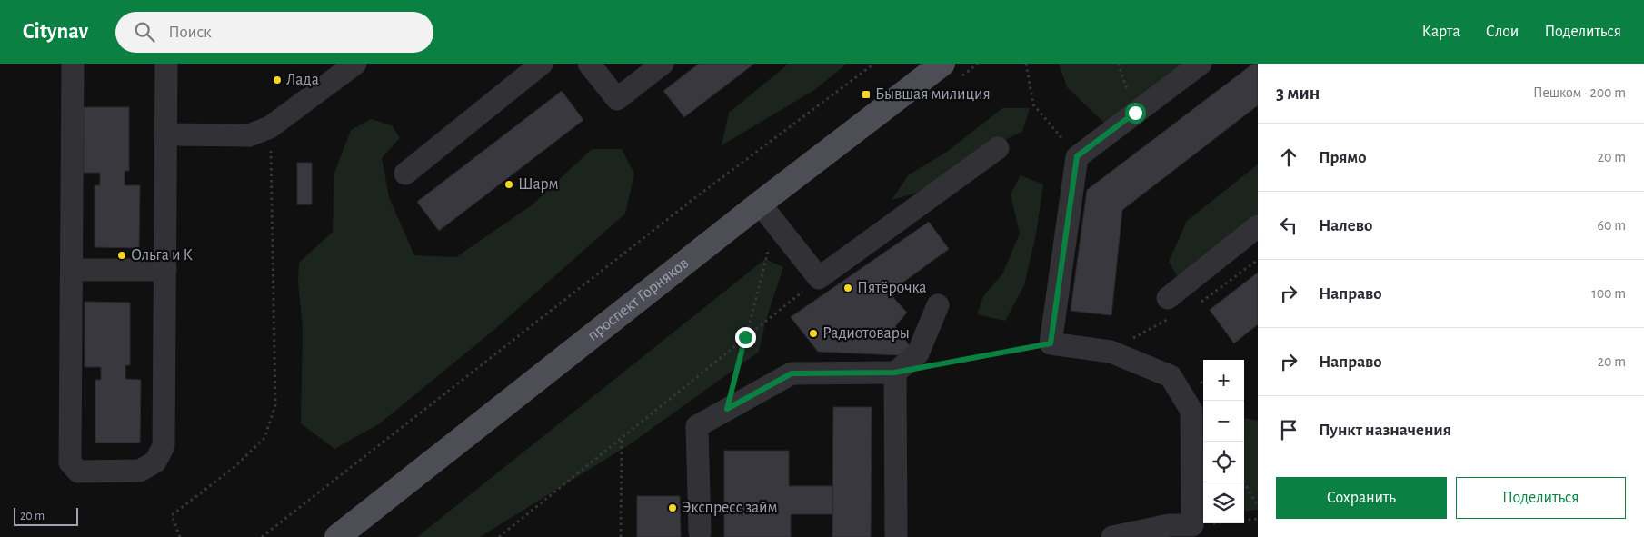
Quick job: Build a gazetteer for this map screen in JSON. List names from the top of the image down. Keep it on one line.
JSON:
{"streets":{"main road":["проспект Горняков"]},"places":{"other":["Лада","Шарм","Ольга и К","Пятёрочка","Радиотовары","Экспресс займ"],"transit":["Бывшая милиция"]},"scale_bar":"20 m","page":{"header":"Citynav","search":"Поиск","nav":["Карта","Слои","Поделиться"],"heading":["3 мин","Пешком · 200 m"],"list":[["Прямо","20 m"],["Налево","60 m"],["Направо","100 m"],["Направо","20 m"],"Пункт назначения"],"map_buttons":["+","−"],"buttons":["Сохранить","Поделиться"],"scale":"20 m"}}
